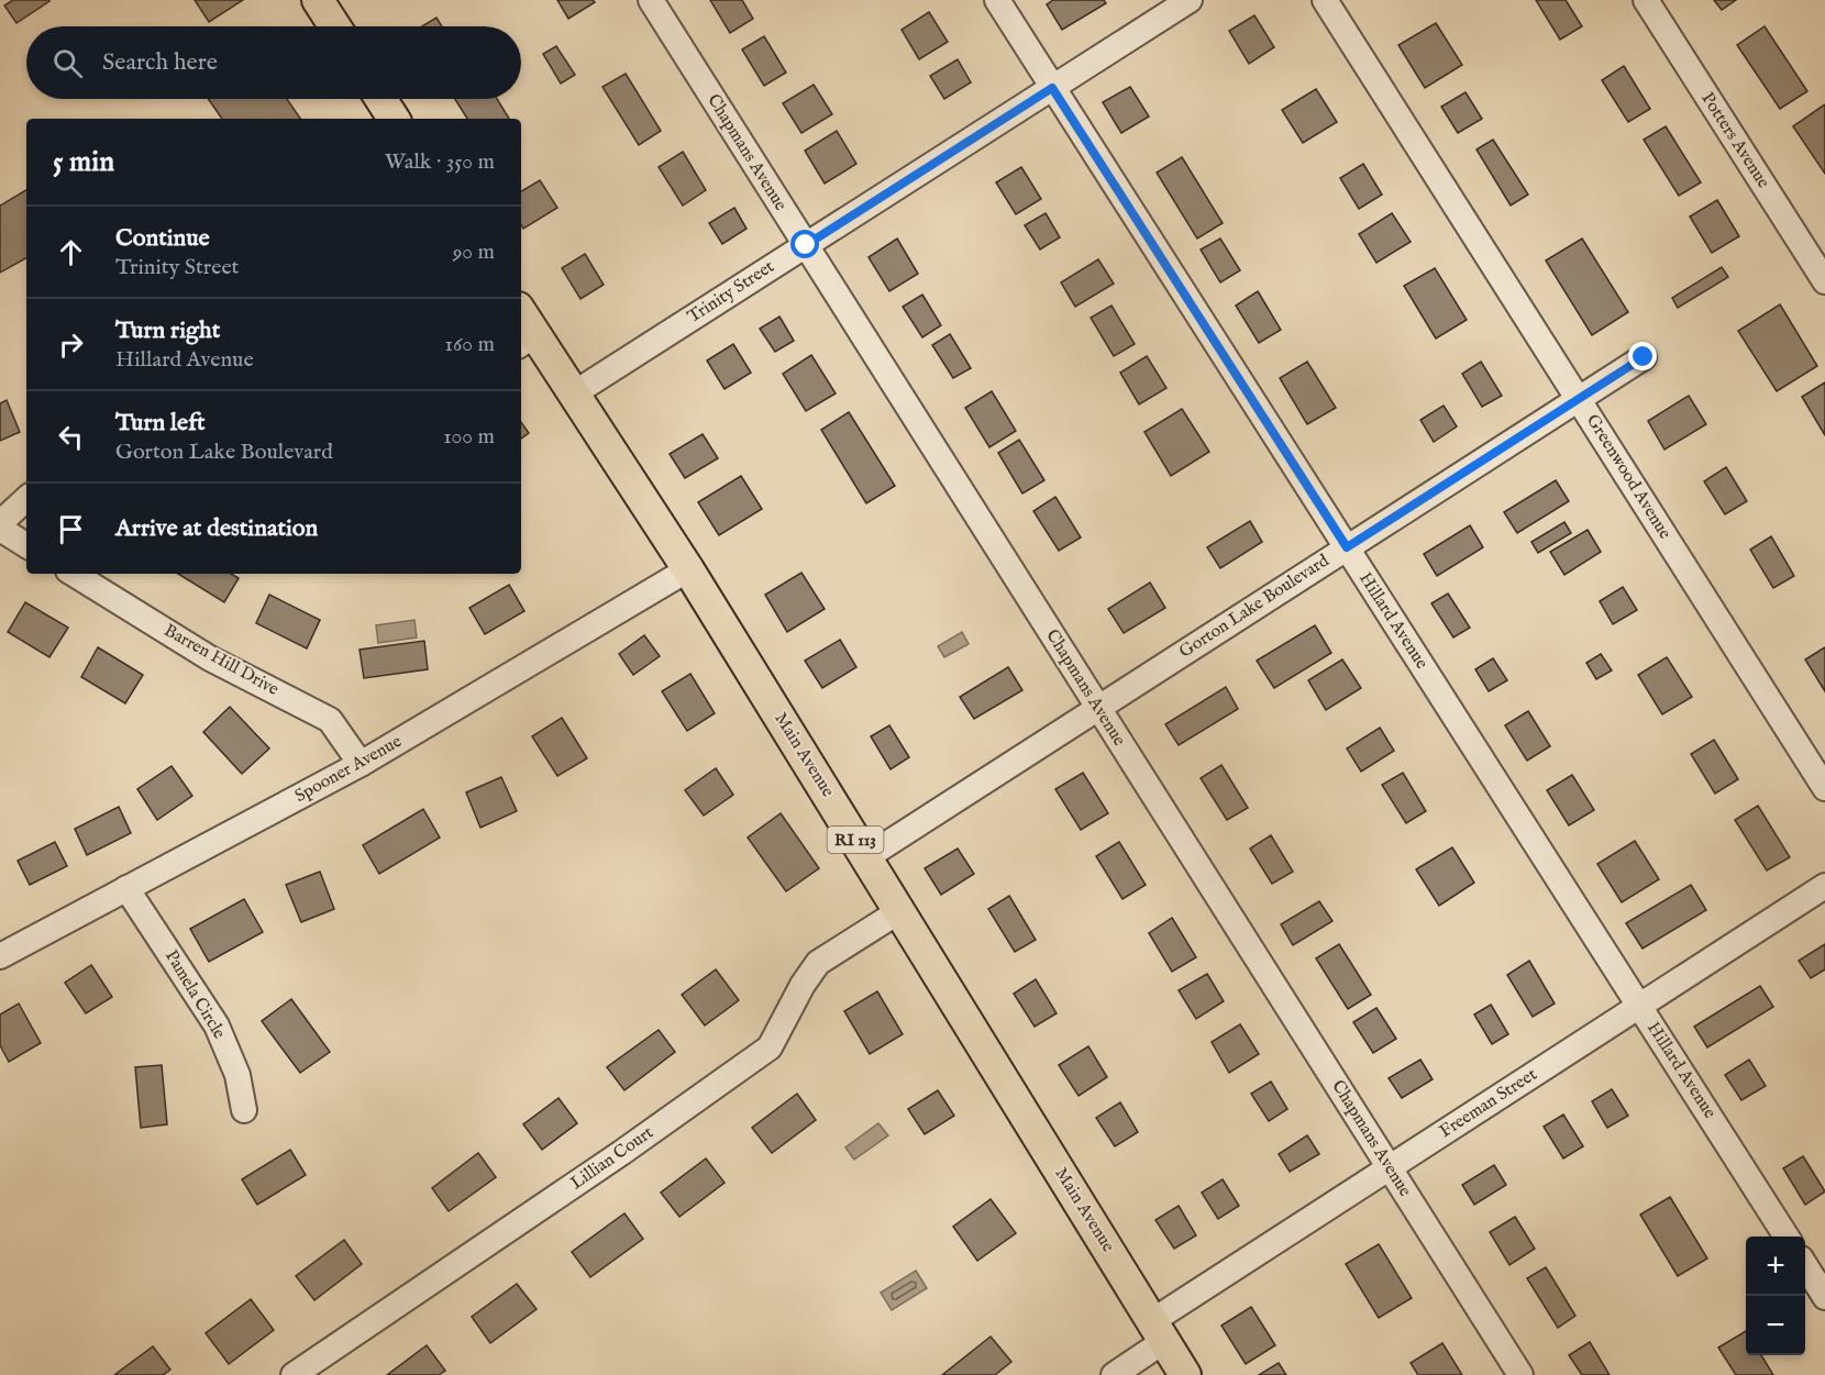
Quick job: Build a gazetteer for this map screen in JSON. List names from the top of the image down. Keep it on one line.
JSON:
{"streets":{"main road":["Main Avenue","RI 113"],"street":["Potters Avenue","Chapmans Avenue","Trinity Street","Greenwood Avenue","Gorton Lake Boulevard","Hillard Avenue","Barren Hill Drive","Spooner Avenue","Pamela Circle","Freeman Street","Lillian Court"]},"crossings":[["Chapmans Avenue","Trinity Street"],["Chapmans Avenue","Gorton Lake Boulevard"],["Chapmans Avenue","Freeman Street"],["Trinity Street","Hillard Avenue"],["Trinity Street","Main Avenue"],["Greenwood Avenue","Gorton Lake Boulevard"],["Gorton Lake Boulevard","Hillard Avenue"],["Gorton Lake Boulevard","Main Avenue"],["Hillard Avenue","Freeman Street"],["Barren Hill Drive","Spooner Avenue"],["Main Avenue","Spooner Avenue"],["Main Avenue","Freeman Street"],["Main Avenue","Lillian Court"],["Spooner Avenue","Pamela Circle"]],"page":{"search":"Search here","heading":["5 min","Walk · 350 m"],"list":[["Continue","Trinity Street","90 m"],["Turn right","Hillard Avenue","160 m"],["Turn left","Gorton Lake Boulevard","100 m"],"Arrive at destination"],"map_buttons":["+","−"]}}
